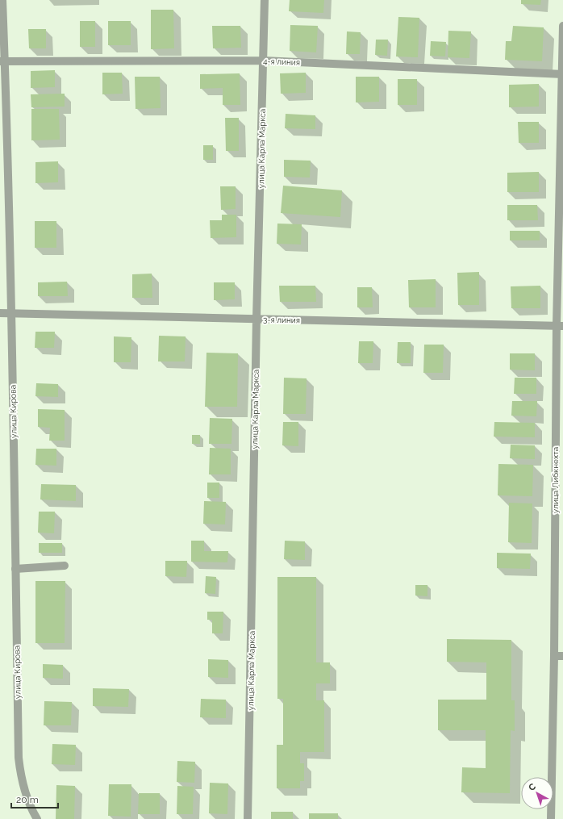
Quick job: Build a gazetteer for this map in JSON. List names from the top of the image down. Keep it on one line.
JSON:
{"streets":{"street":["4-я линия","улица Карла Маркса","3-я линия","улица Кирова","улица Либкнехта"]},"crossings":[["4-я линия","улица Карла Маркса"],["4-я линия","улица Кирова"],["4-я линия","улица Либкнехта"],["улица Карла Маркса","3-я линия"],["3-я линия","улица Кирова"],["3-я линия","улица Либкнехта"]],"scale_bar":"20 m","north":"top left"}
